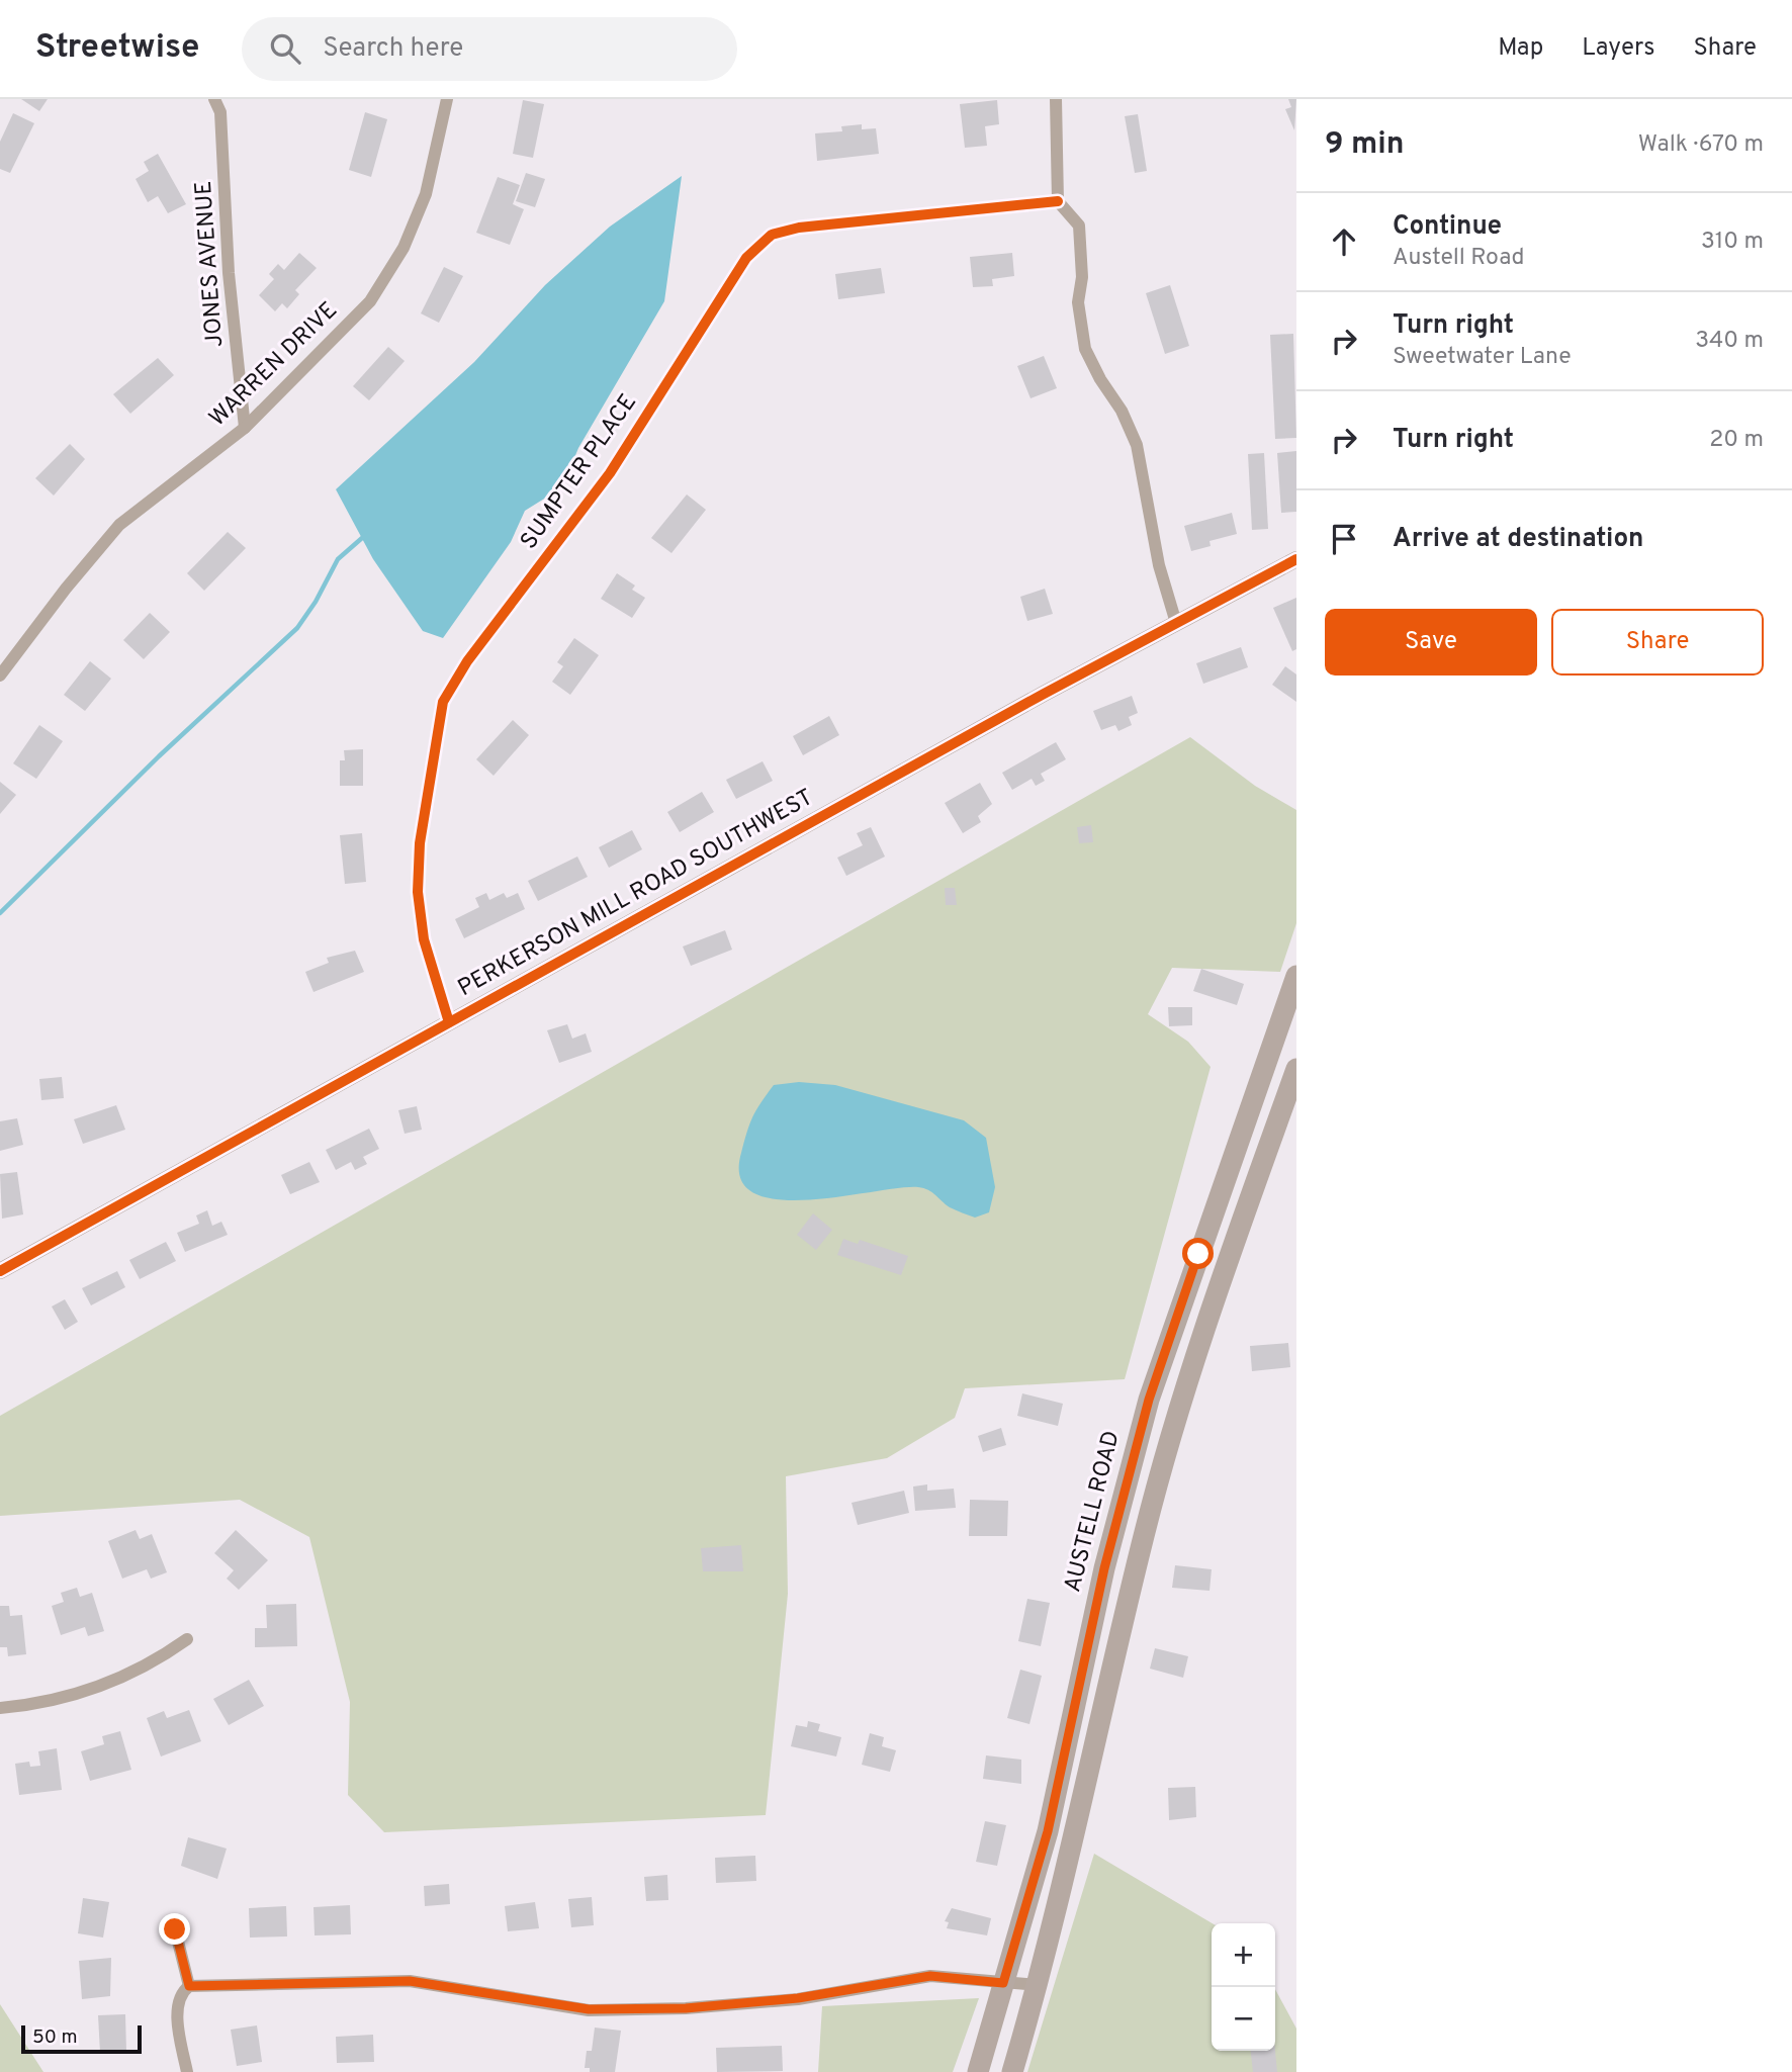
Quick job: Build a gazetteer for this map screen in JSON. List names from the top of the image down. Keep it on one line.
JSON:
{"streets":{"main road":["AUSTELL ROAD"],"street":["JONES AVENUE","WARREN DRIVE","SUMPTER PLACE","PERKERSON MILL ROAD SOUTHWEST"]},"crossings":[["JONES AVENUE","WARREN DRIVE"],["SUMPTER PLACE","PERKERSON MILL ROAD SOUTHWEST"]],"scale_bar":"50 m","page":{"header":"Streetwise","search":"Search here","nav":["Map","Layers","Share"],"heading":["9 min","Walk · 670 m"],"list":[["Continue","Austell Road","310 m"],["Turn right","Sweetwater Lane","340 m"],["Turn right","20 m"],"Arrive at destination"],"buttons":["Save","Share"],"map_buttons":["+","−"],"scale":"50 m"}}
